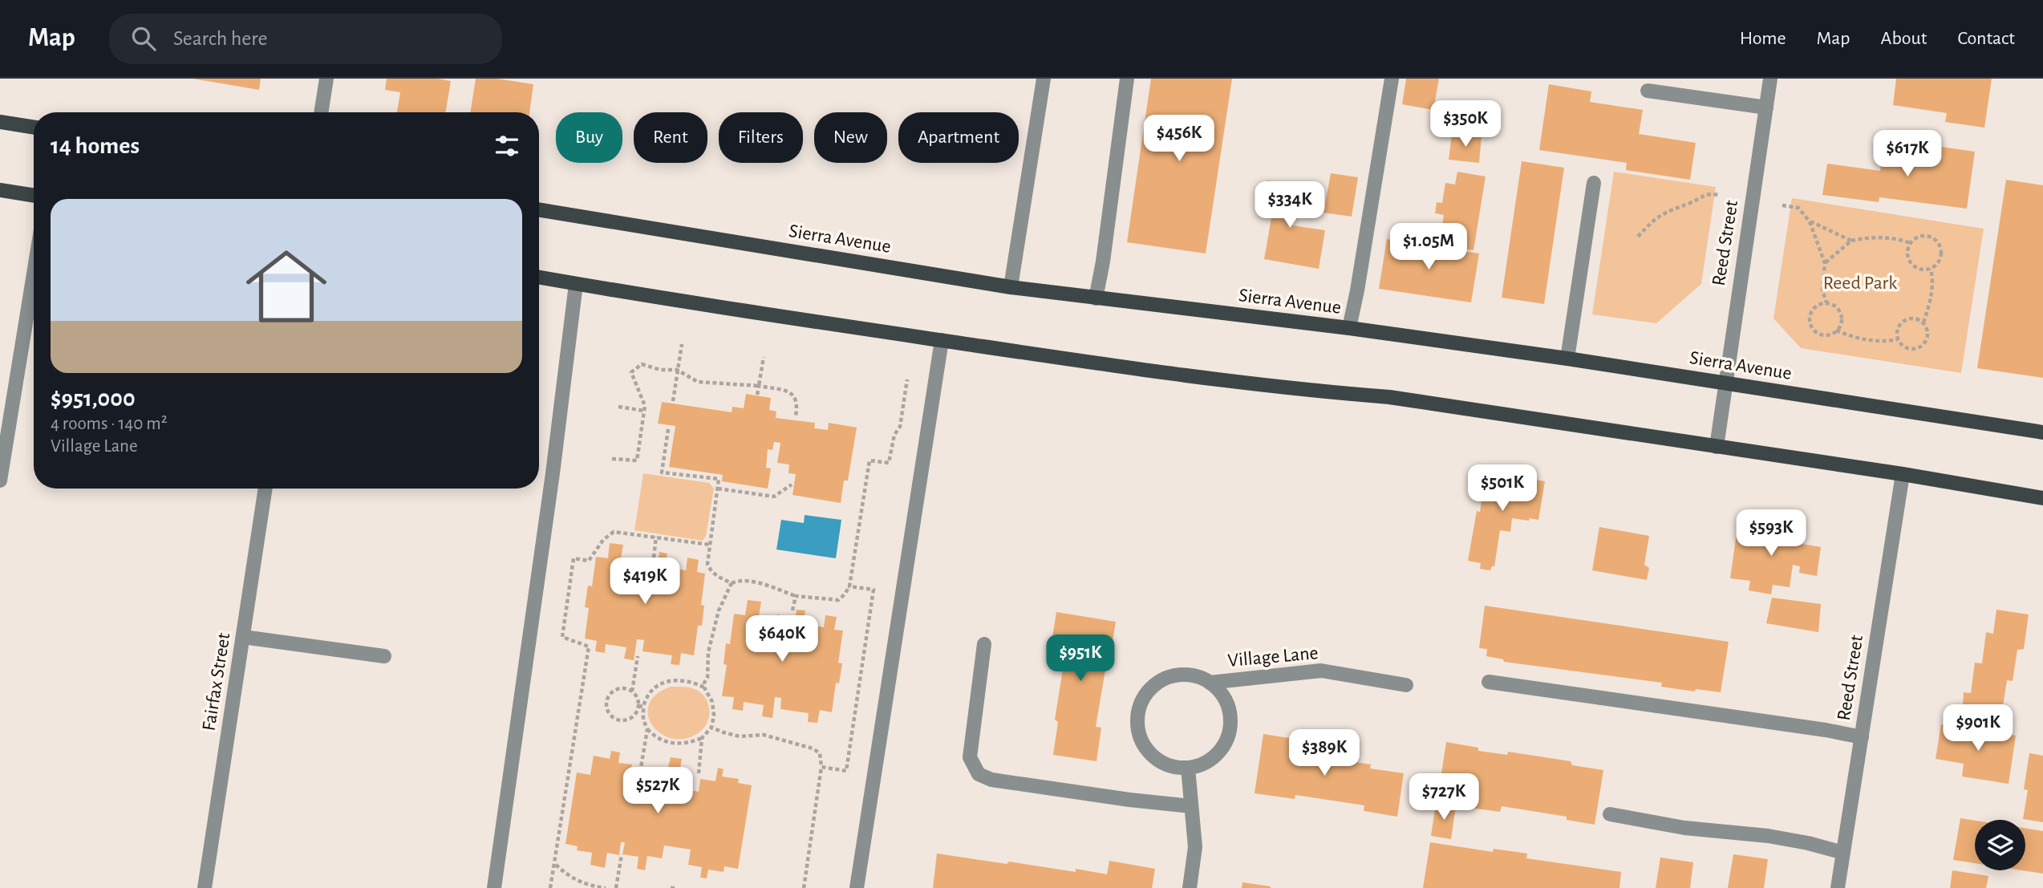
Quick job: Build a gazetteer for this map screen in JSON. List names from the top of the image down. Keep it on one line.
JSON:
{"streets":{"main road":["Sierra Avenue"],"street":["Reed Street","Village Lane","Fairfax Street"]},"crossings":[["Sierra Avenue","Reed Street"]],"parks":["Reed Park"],"page":{"header":"Map","search":"Search here","nav":["Home","Map","About","Contact"],"price":["$350K","$456K","$617K","$334K","$1.05M","$501K","$593K","$419K","$640K","$951K","$901K","$389K","$527K","$727K"],"chip":["Buy","Rent","Filters","New","Apartment"],"heading":"14 homes","list":[{"name":"$951,000","note":"4 rooms · 140 m² · Village Lane"}]}}
